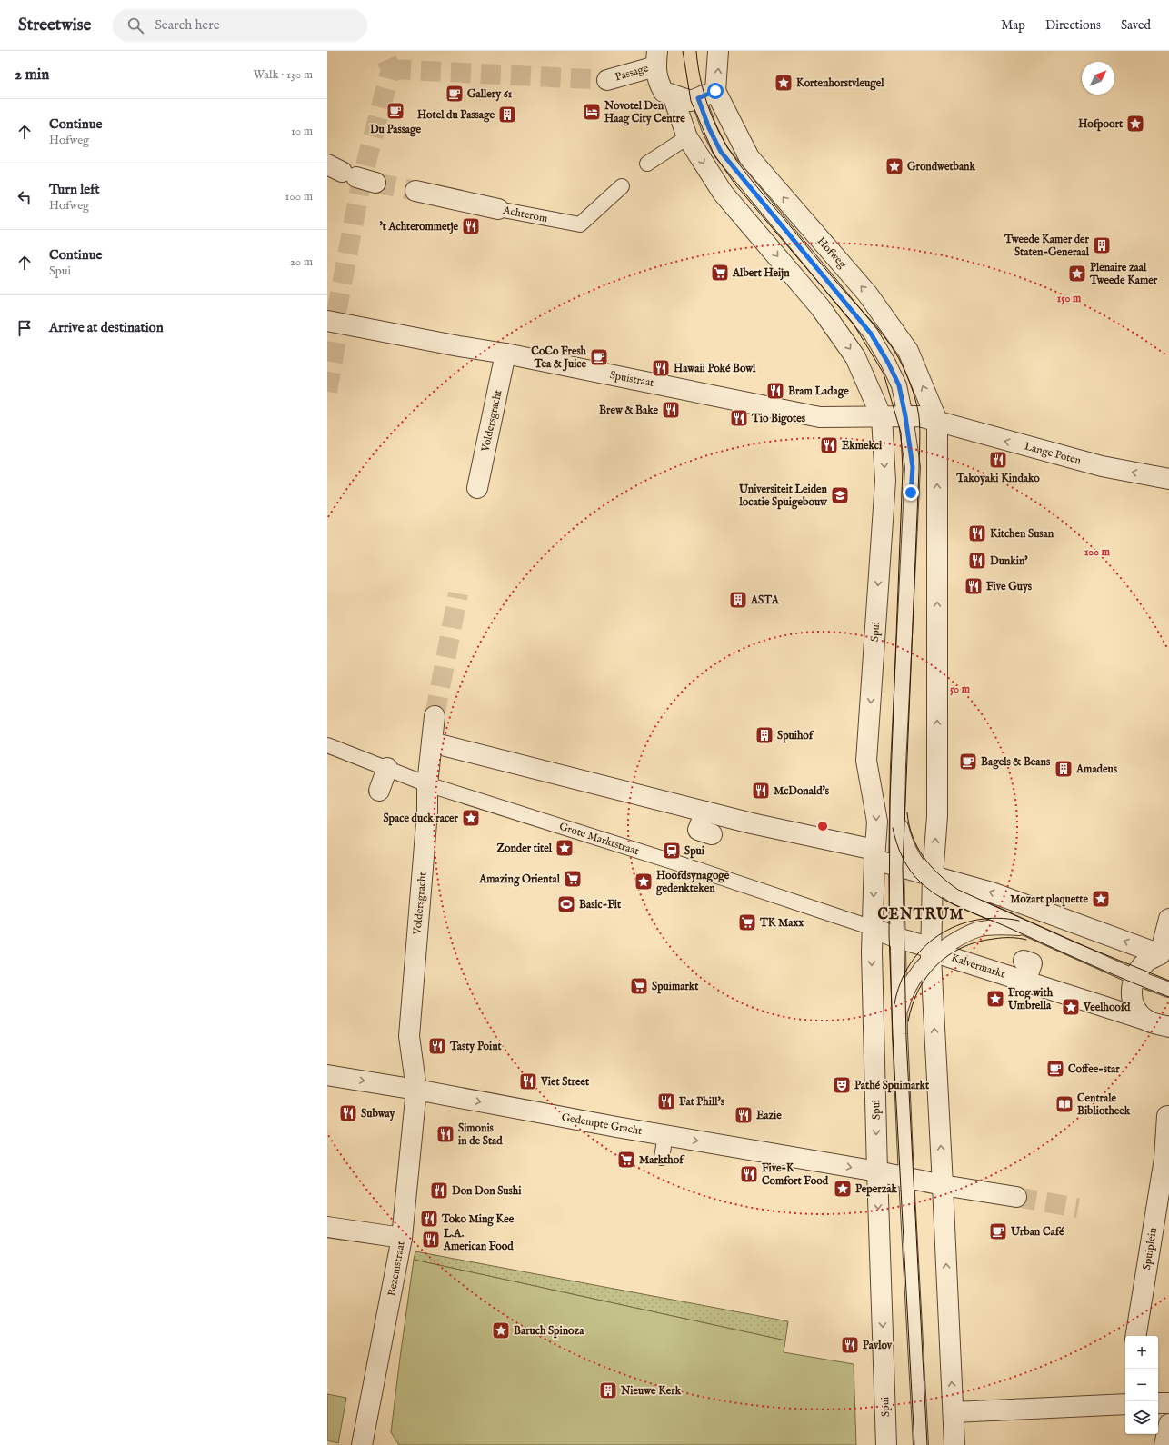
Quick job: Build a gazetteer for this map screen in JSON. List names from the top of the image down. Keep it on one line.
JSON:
{"streets":{"street":["Passage","Achterom","Hofweg","Spuistraat","Voldersgracht","Lange Poten","Spui","Kalvermarkt","Gedempte Gracht","Spuiplein","Bezemstraat"],"lane":["Grote Marktstraat"]},"crossings":[["Hofweg","Spuistraat"],["Hofweg","Lange Poten"],["Spuistraat","Voldersgracht"],["Spuistraat","Lange Poten"],["Spuistraat","Spui"],["Voldersgracht","Grote Marktstraat"],["Voldersgracht","Gedempte Gracht"],["Voldersgracht","Bezemstraat"],["Spui","Grote Marktstraat"],["Spui","Kalvermarkt"],["Spui","Gedempte Gracht"],["Grote Marktstraat","Kalvermarkt"],["Gedempte Gracht","Bezemstraat"]],"one_way":["Lange Poten","Gedempte Gracht"],"districts":["CENTRUM"],"places":{"place":["Kortenhorstvleugel","Hofpoort","Grondwetbank","Plenaire zaal Tweede Kamer","Space duck racer","Zonder titel","Hoofdsynagoge gedenkteken","Mozart plaquette","Frog with Umbrella","Veelhoofd","Peperzak","Baruch Spinoza"],"cafe":["Gallery 61","Du Passage","CoCo Fresh Tea & Juice","Bagels & Beans","Coffee-star","Urban Café"],"hotel":["Novotel Den Haag City Centre"],"building":["Hotel du Passage","Tweede Kamer der Staten-Generaal","ASTA","Spuihof","Amadeus","Nieuwe Kerk"],"restaurant":["'t Achterommetje","Hawaii Poké Bowl","Bram Ladage","Brew & Bake","Tio Bigotes","Ekmekci","Takoyaki Kindako","Kitchen Susan","Dunkin'","Five Guys","McDonald's","Tasty Point","Viet Street","Fat Phill's","Subway","Eazie","Simonis in de Stad","Five-K Comfort Food","Don Don Sushi","Toko Ming Kee","L.A. American Food","Pavlov"],"supermarket":["Albert Heijn","Amazing Oriental","TK Maxx","Spuimarkt","Markthof"],"school or university":["Universiteit Leiden locatie Spuigebouw"],"station":["Spui"],"sports":["Basic-Fit"],"theatre":["Pathé Spuimarkt"],"library":["Centrale Bibliotheek"]},"north":"top right","page":{"header":"Streetwise","search":"Search here","nav":["Map","Directions","Saved"],"heading":["2 min","Walk · 130 m"],"list":[["Continue","Hofweg","10 m"],["Turn left","Hofweg","100 m"],["Continue","Spui","20 m"],"Arrive at destination"],"map_buttons":["+","−"]},"rings":["150 m","100 m","50 m"]}
